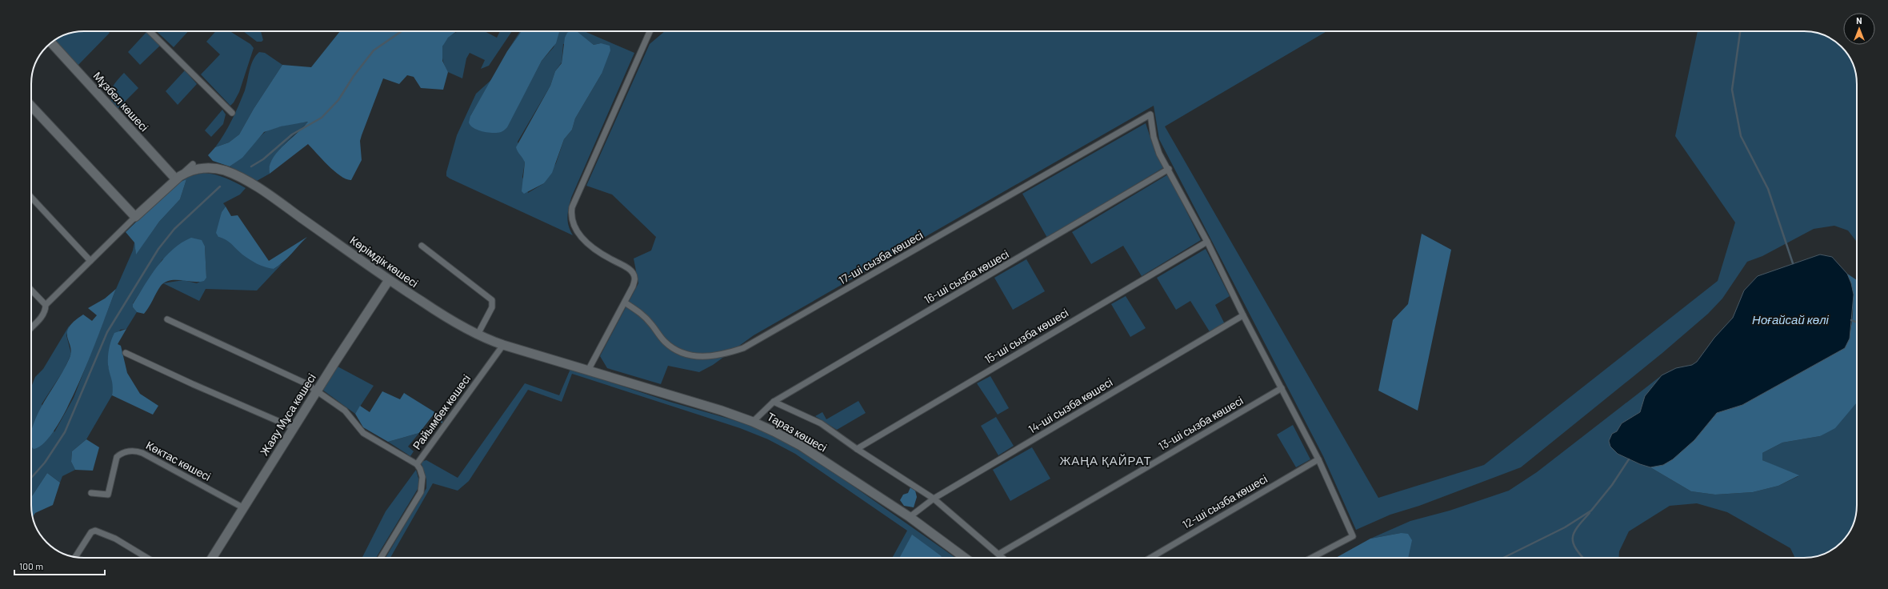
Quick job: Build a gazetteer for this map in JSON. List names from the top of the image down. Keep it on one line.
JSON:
{"streets":{"street":["Мұзбел көшесі","17-ші сызба көшесі","Көрімдік көшесі","16-ші сызба көшесі","15-ші сызба көшесі","14-ші сызба көшесі","Райымбек көшесі","Жаяу Мұса көшесі","13-ші сызба көшесі","Тараз көшесі","Көктас көшесі","12-ші сызба көшесі"]},"crossings":[["Мұзбел көшесі","Көрімдік көшесі"],["17-ші сызба көшесі","16-ші сызба көшесі"],["Көрімдік көшесі","Райымбек көшесі"],["Көрімдік көшесі","Жаяу Мұса көшесі"],["Көрімдік көшесі","Тараз көшесі"],["16-ші сызба көшесі","Тараз көшесі"],["14-ші сызба көшесі","Тараз көшесі"],["Жаяу Мұса көшесі","Көктас көшесі"]],"districts":["ЖАҢА ҚАЙРАТ"],"water":["Ноғайсай көлі"],"scale_bar":"100 m","north":"top"}
